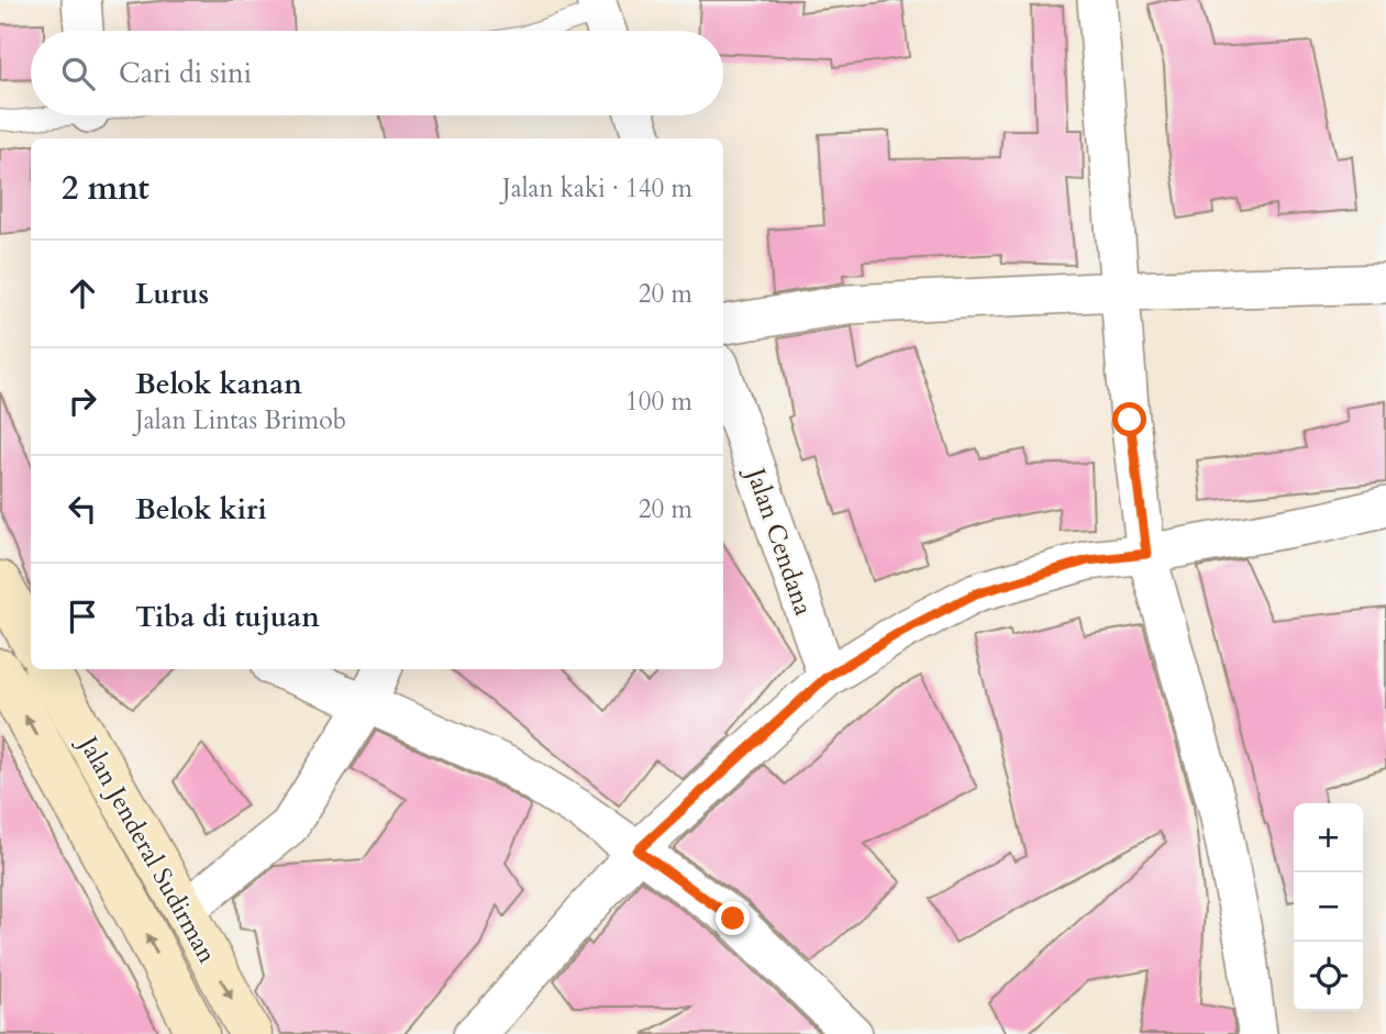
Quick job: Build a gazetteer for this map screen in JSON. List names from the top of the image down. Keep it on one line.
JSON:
{"streets":{"main road":["Jalan Jenderal Sudirman"],"street":["Jalan Cendana"]},"page":{"search":"Cari di sini","heading":["2 mnt","Jalan kaki · 140 m"],"list":[["Lurus","20 m"],["Belok kanan","Jalan Lintas Brimob","100 m"],["Belok kiri","20 m"],"Tiba di tujuan"],"map_buttons":["+","−"]}}
